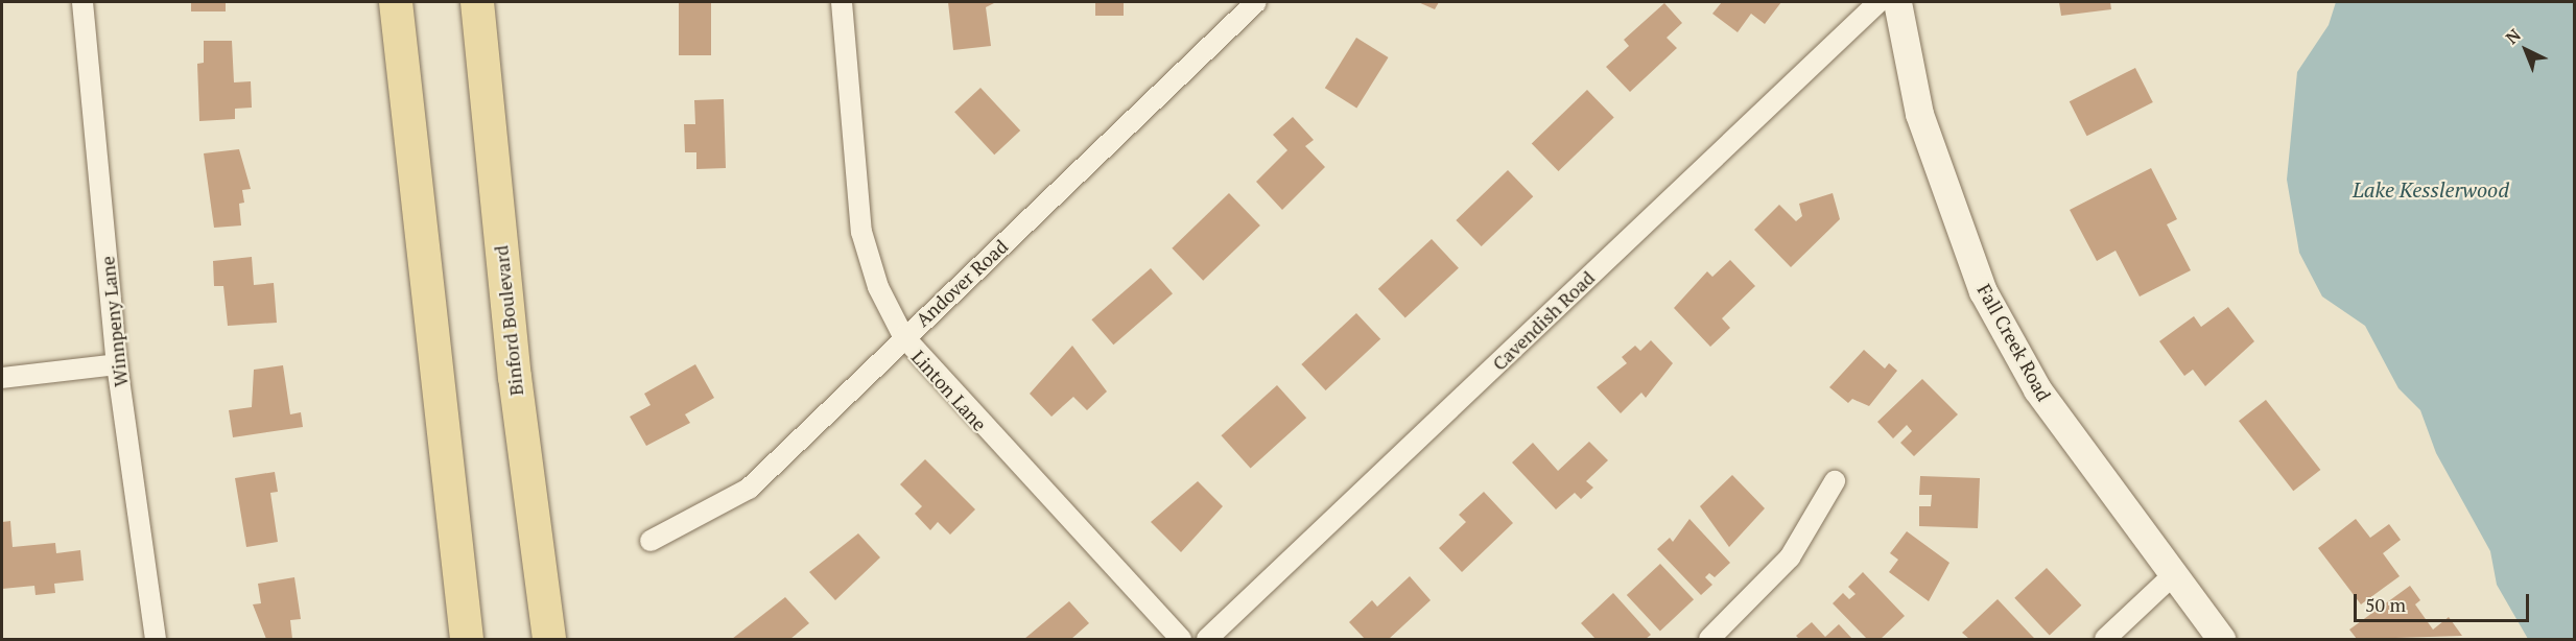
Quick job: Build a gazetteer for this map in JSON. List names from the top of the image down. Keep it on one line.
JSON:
{"streets":{"main road":["Binford Boulevard","Fall Creek Road"],"street":["Andover Road","Cavendish Road","Winnpeny Lane","Linton Lane"]},"crossings":[["Andover Road","Linton Lane"]],"water":["Lake Kesslerwood"],"scale_bar":"50 m","north":"top left"}
